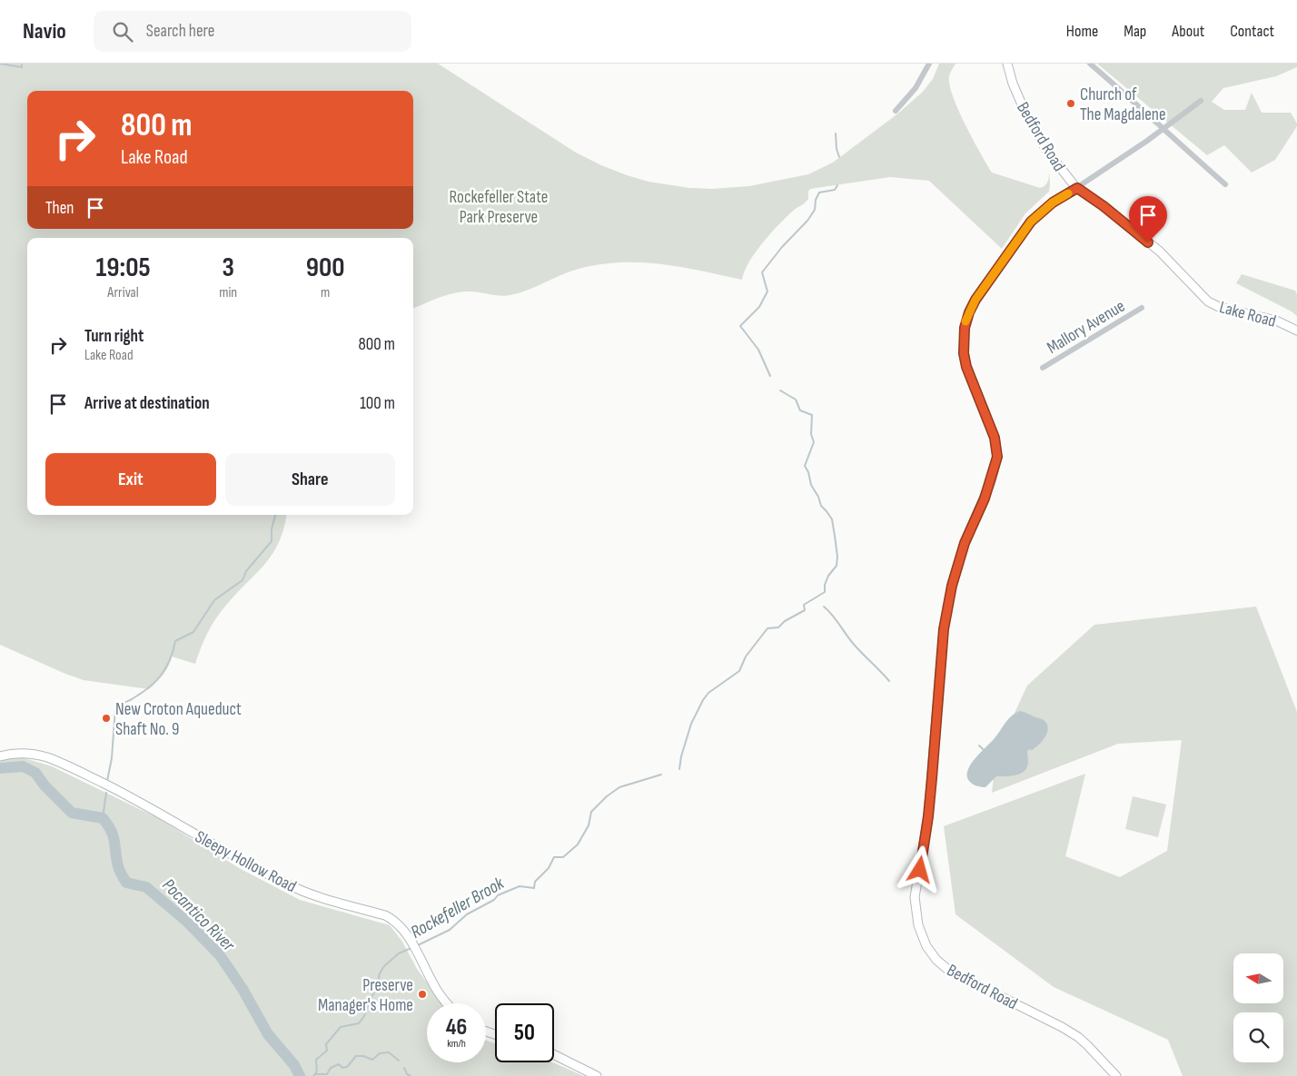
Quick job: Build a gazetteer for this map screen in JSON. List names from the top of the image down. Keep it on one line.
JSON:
{"streets":{"main road":["Bedford Road","Lake Road","Sleepy Hollow Road"],"street":["Mallory Avenue"]},"crossings":[["Bedford Road","Lake Road"]],"water":["Rockefeller Brook","Pocantico River"],"parks":["Rockefeller State Park Preserve"],"places":["Church of The Magdalene","New Croton Aqueduct Shaft No. 9","Preserve Manager's Home"],"north":"left","page":{"header":"Navio","search":"Search here","nav":["Home","Map","About","Contact"],"turn":["800 m","Lake Road"],"then":"Then","eta":["19:05","Arrival","3","min","900","m"],"list":[{"name":"Turn right","note":"Lake Road","value":"800 m"},{"name":"Arrive at destination","value":"100 m"}],"buttons":["Exit","Share"],"speed":"46 km/h","limit":"50"}}
